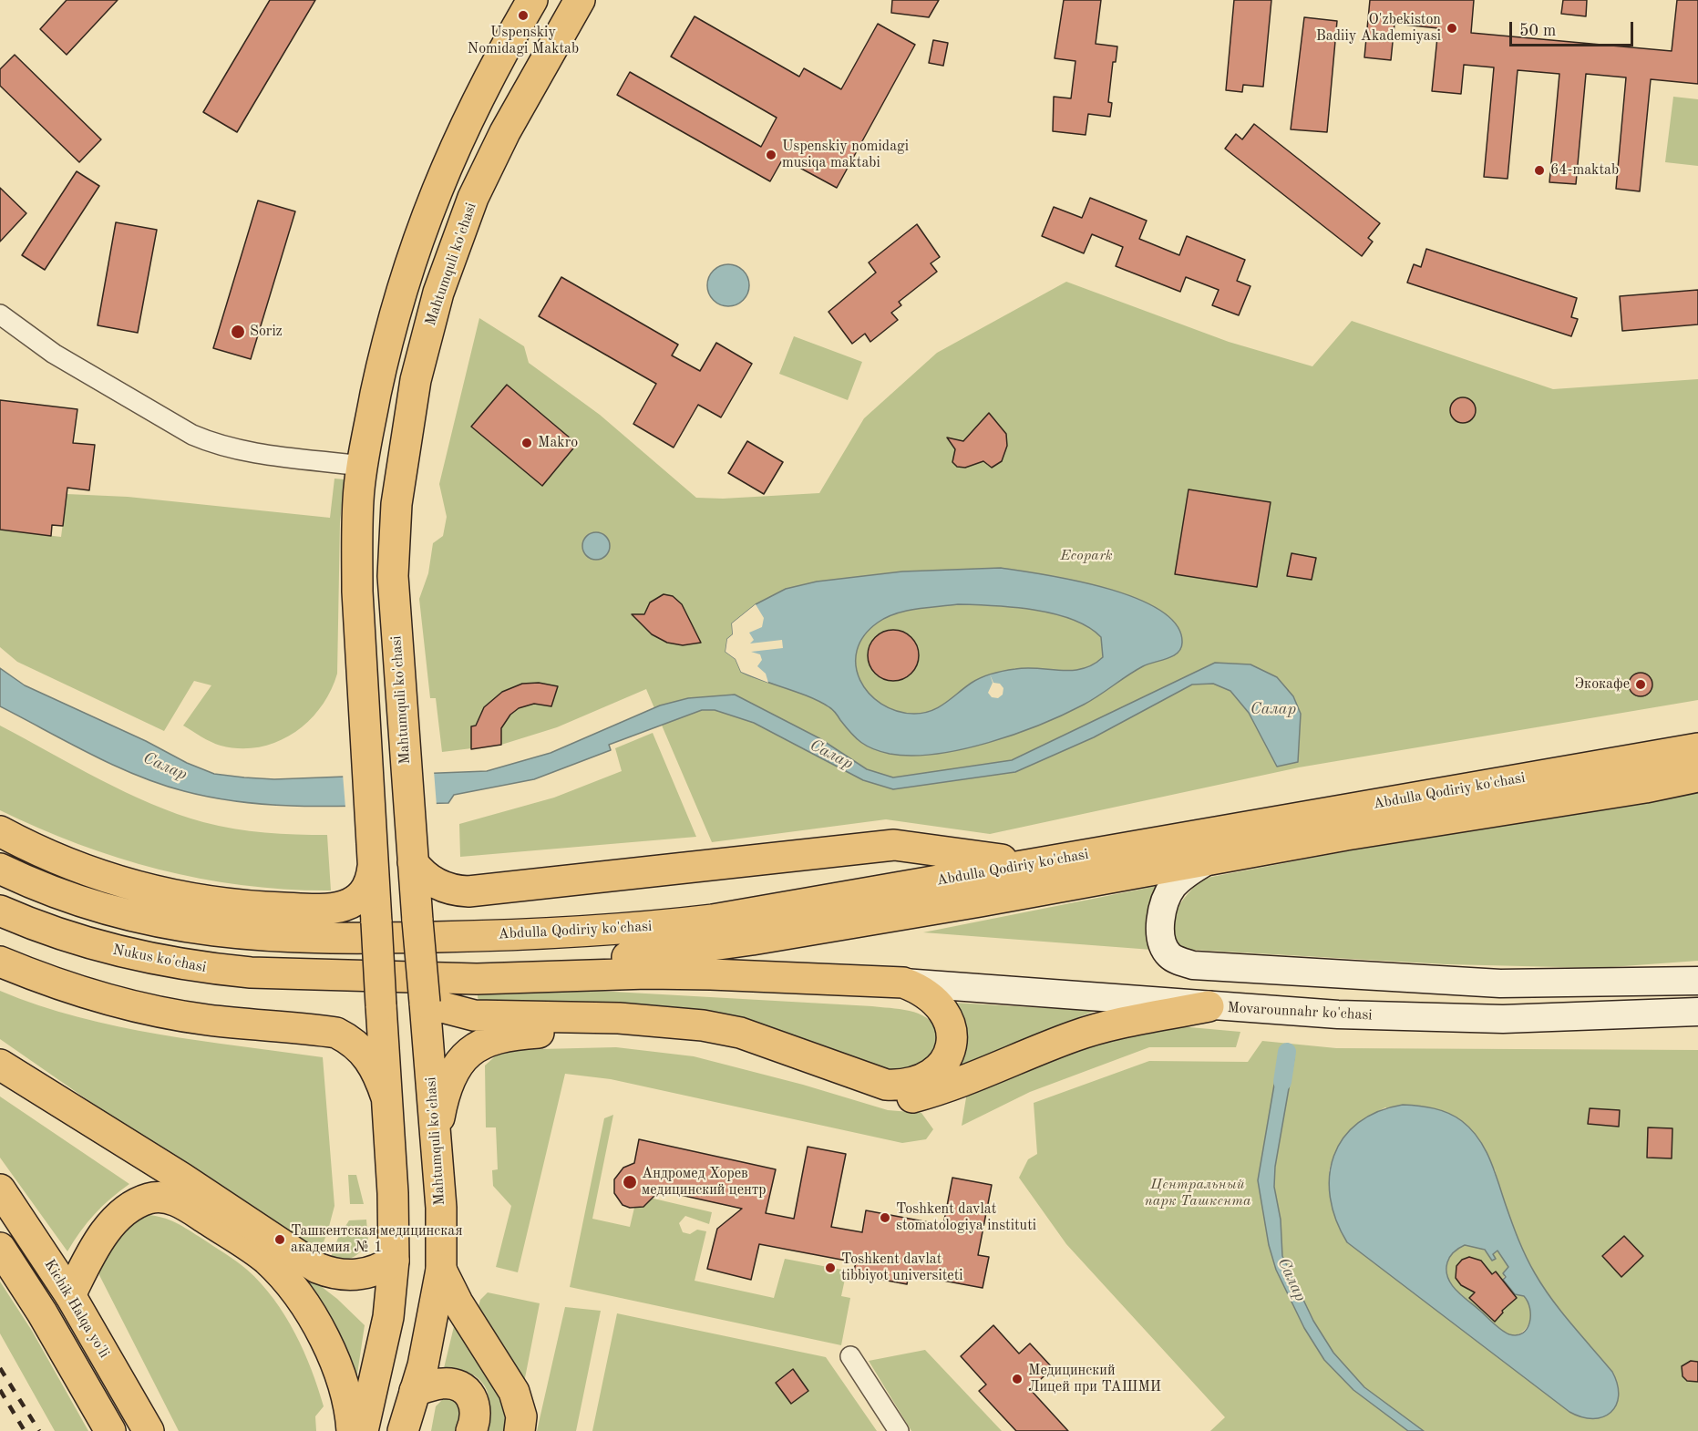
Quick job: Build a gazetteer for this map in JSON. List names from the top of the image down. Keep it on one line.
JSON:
{"streets":{"main road":["Mahtumquli ko'chasi","Abdulla Qodiriy ko'chasi","Nukus ko'chasi","Kichik Halqa yo'li"],"street":["Movarounnahr ko'chasi"]},"crossings":[["Abdulla Qodiriy ko'chasi","Nukus ko'chasi"]],"water":["Салар"],"parks":["Ecopark","Центральный парк Ташкента"],"places":["Uspenskiy Nomidagi Maktab","O'zbekiston Badiiy Akademiyasi","Uspenskiy nomidagi musiqa maktabi","64-maktab","Soriz","Makro","Экокафе","Андромед Хорев медицинский центр","Toshkent davlat stomatologiya instituti","Ташкентская медицинская академия № 1","Toshkent davlat tibbiyot universiteti","Медицинский Лицей при ТАШМИ"],"scale_bar":"50 m"}
